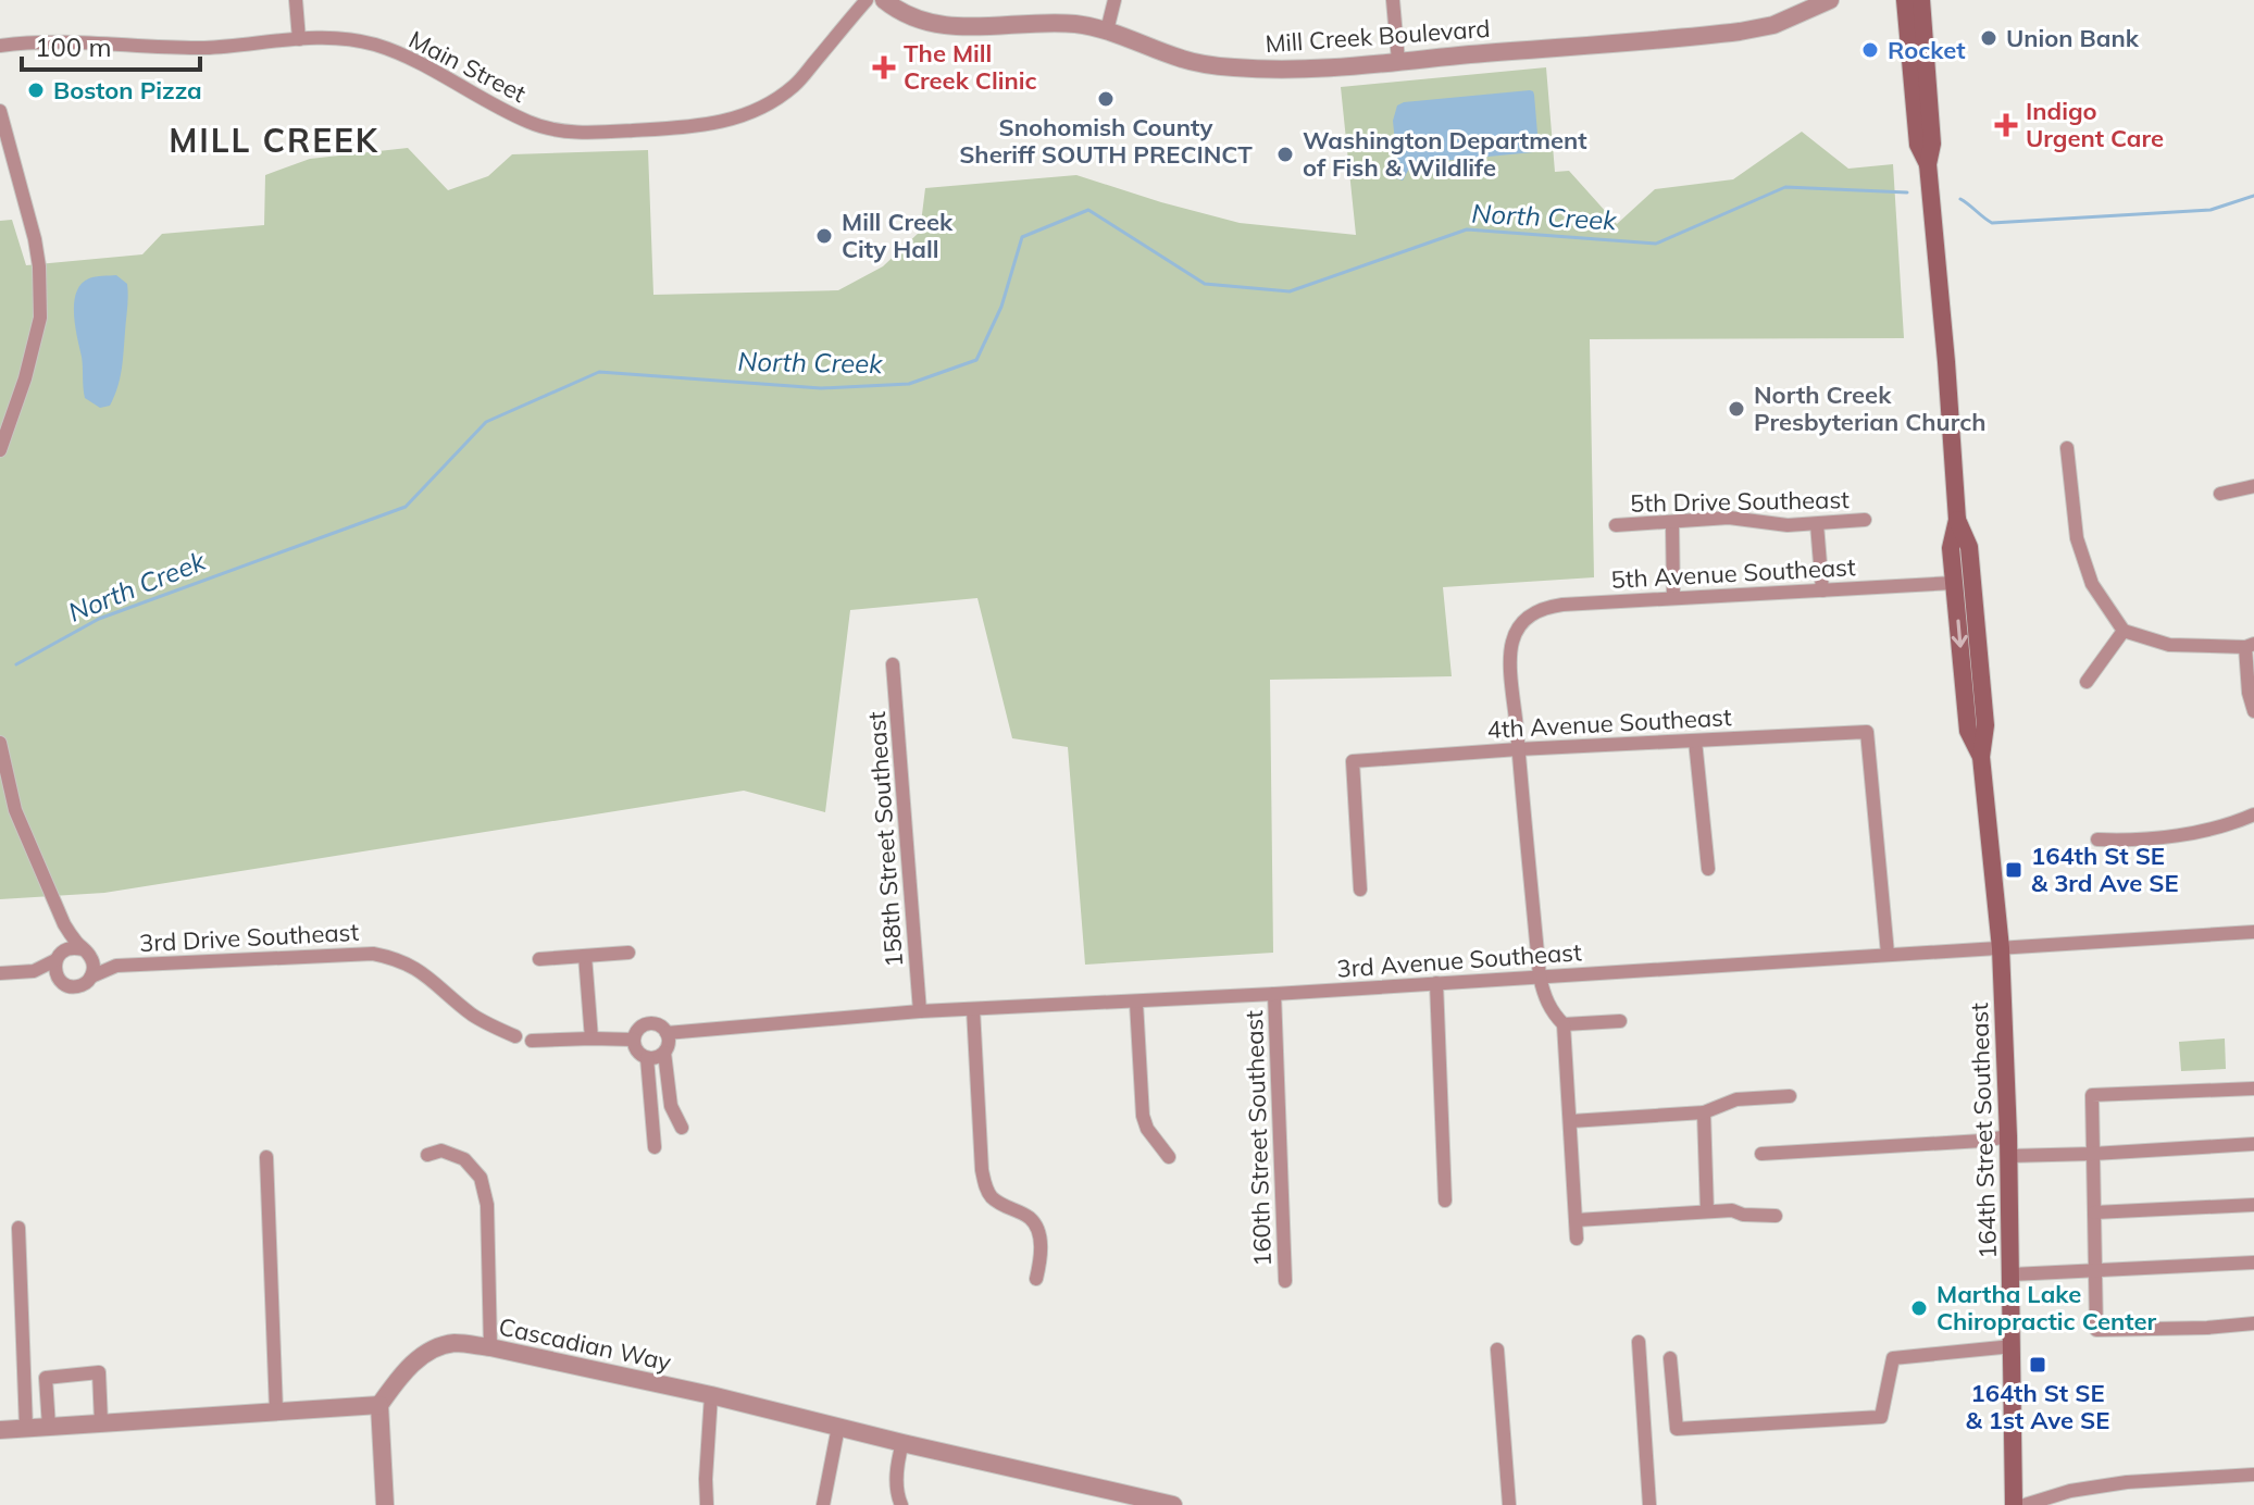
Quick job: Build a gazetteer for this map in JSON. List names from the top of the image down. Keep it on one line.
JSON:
{"streets":{"main road":["164th Street Southeast"],"street":["Mill Creek Boulevard","Main Street","5th Drive Southeast","5th Avenue Southeast","4th Avenue Southeast","158th Street Southeast","3rd Drive Southeast","3rd Avenue Southeast","160th Street Southeast","Cascadian Way"]},"crossings":[["5th Avenue Southeast","4th Avenue Southeast"],["5th Avenue Southeast","164th Street Southeast"],["4th Avenue Southeast","3rd Avenue Southeast"],["158th Street Southeast","3rd Avenue Southeast"],["3rd Avenue Southeast","164th Street Southeast"],["3rd Avenue Southeast","160th Street Southeast"]],"districts":["MILL CREEK"],"water":["North Creek"],"places":{"other":["Union Bank","Rocket","Boston Pizza","Snohomish County Sheriff SOUTH PRECINCT","Washington Department of Fish & Wildlife","Mill Creek City Hall","North Creek Presbyterian Church","Martha Lake Chiropractic Center"],"health":["The Mill Creek Clinic","Indigo Urgent Care"],"transit":["164th St SE & 3rd Ave SE","164th St SE & 1st Ave SE"]},"scale_bar":"100 m"}
